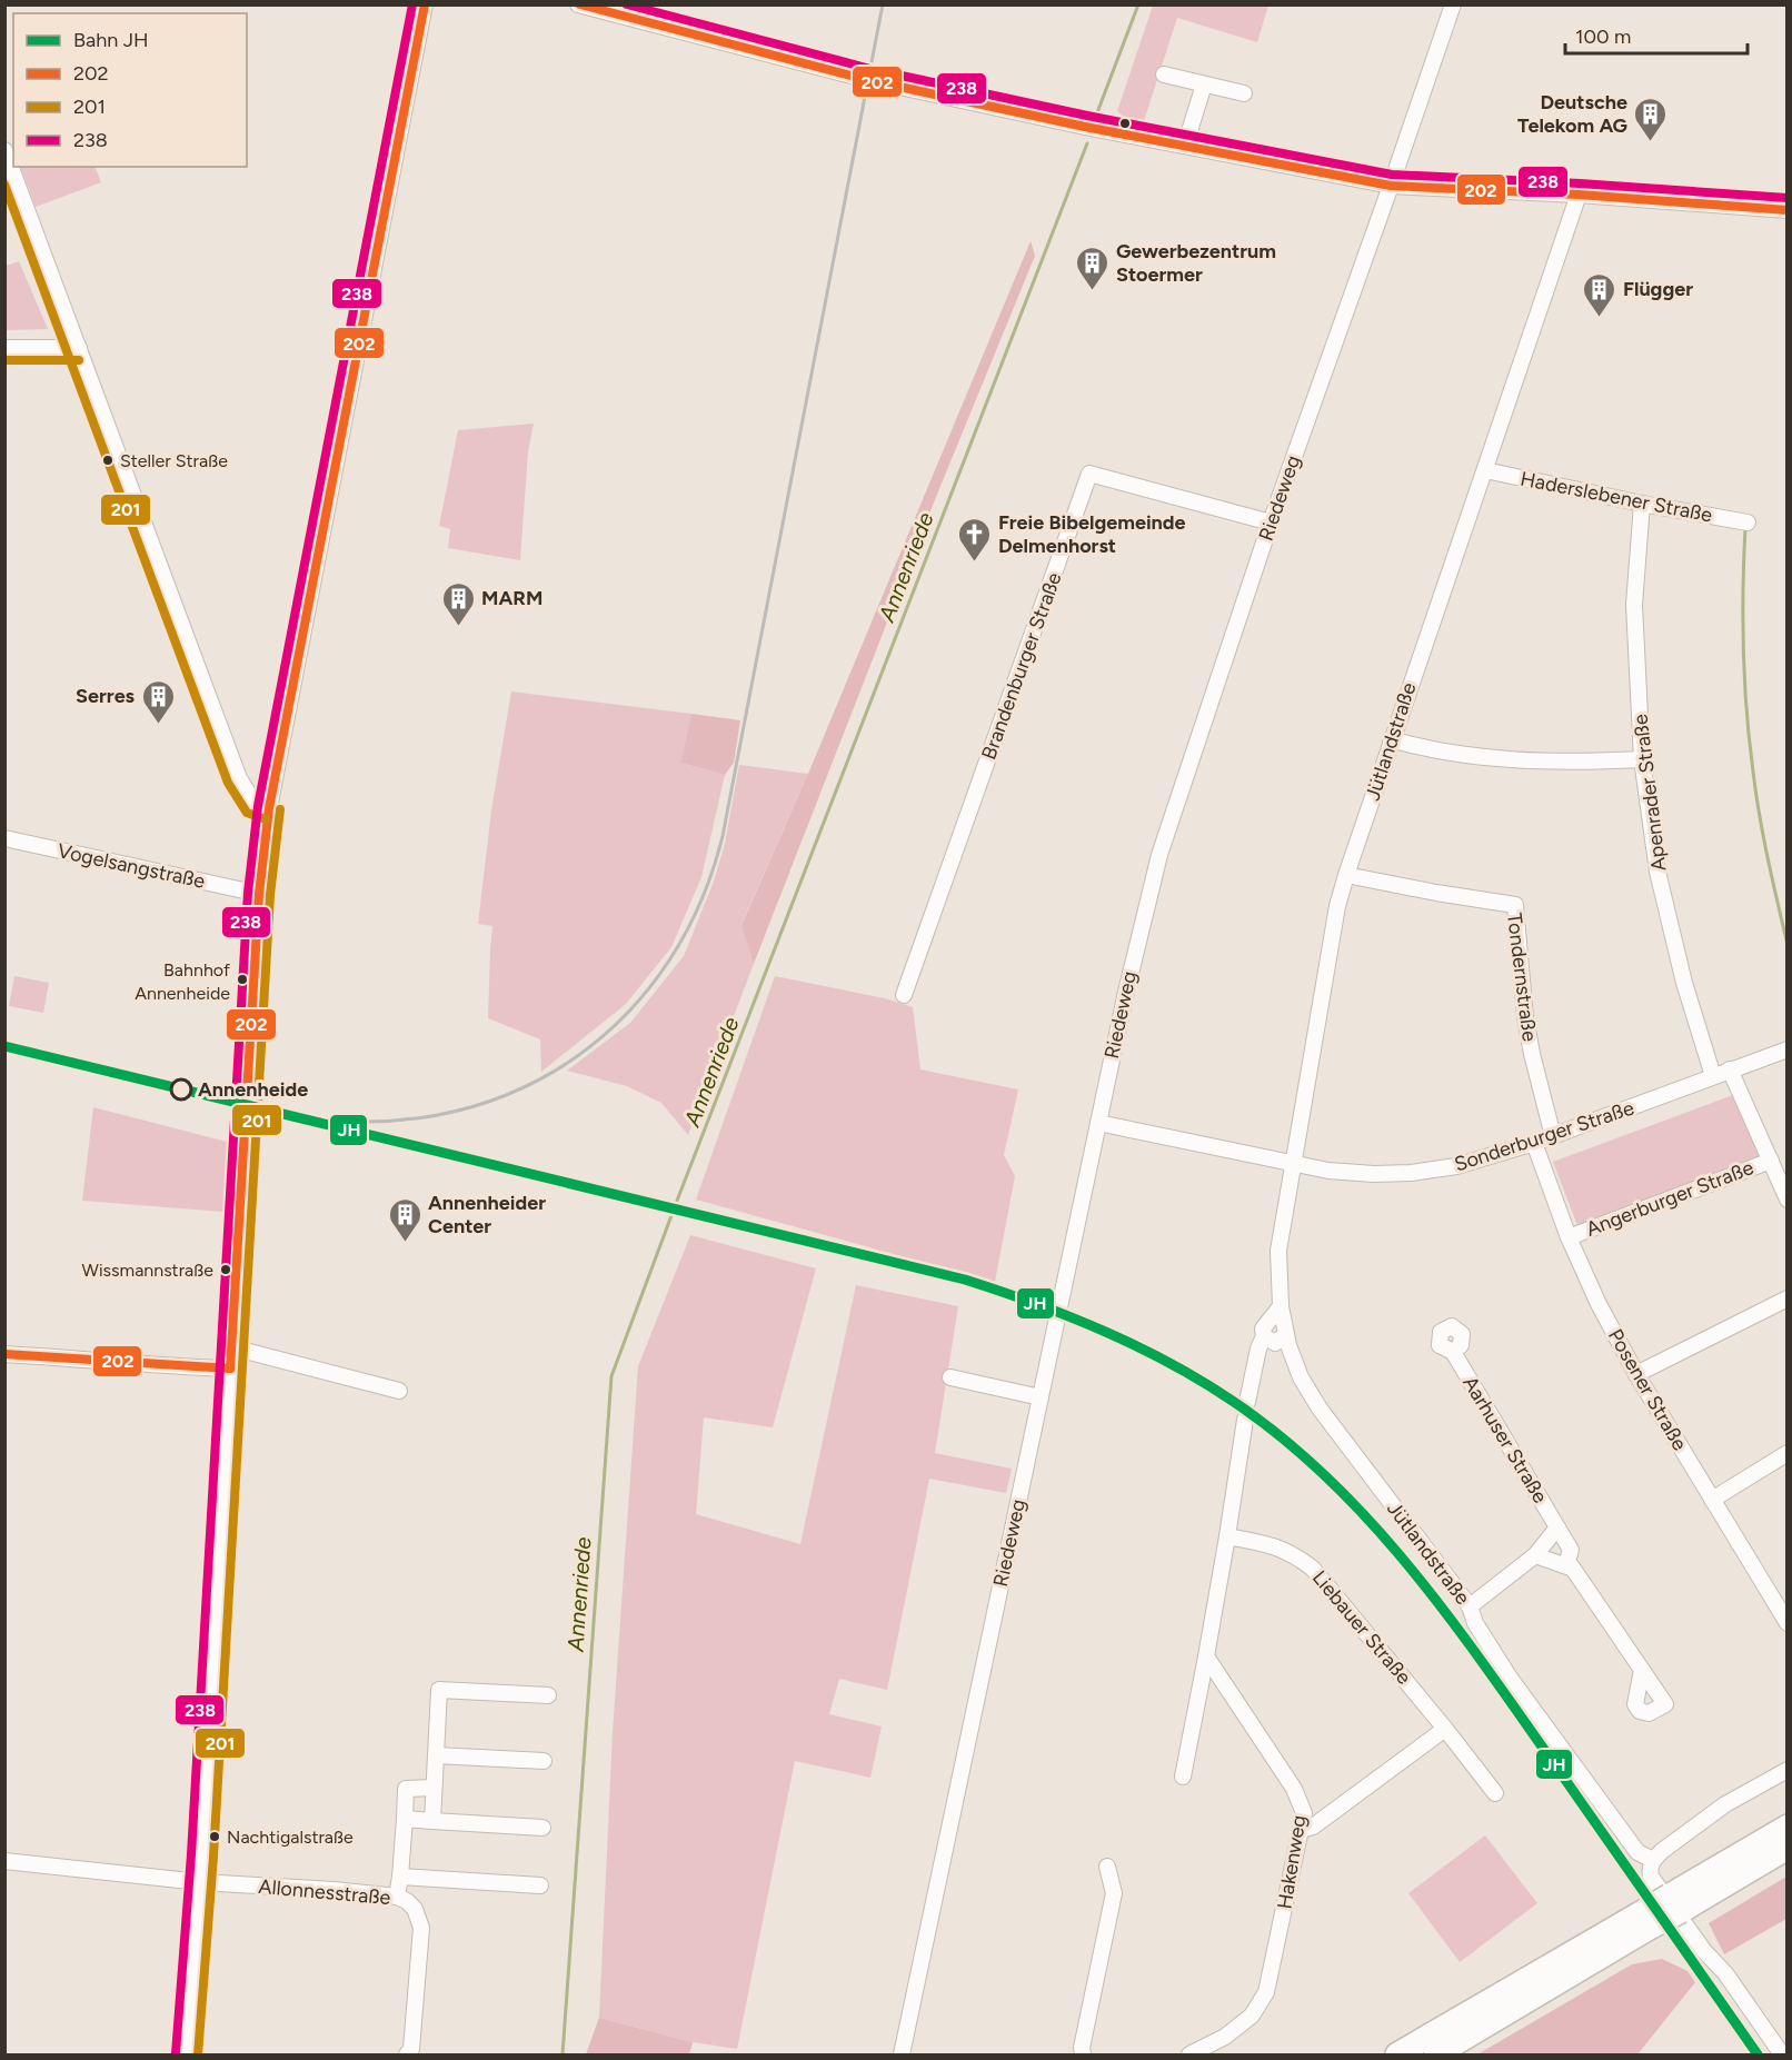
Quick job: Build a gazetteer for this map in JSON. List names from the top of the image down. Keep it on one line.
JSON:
{"streets":{"street":["Haderslebener Straße","Riedeweg","Brandenburger Straße","Jütlandstraße","Apenrader Straße","Vogelsangstraße","Tondernstraße","Sonderburger Straße","Angerburger Straße","Posener Straße","Aarhuser Straße","Liebauer Straße","Hakenweg","Allonnesstraße"]},"crossings":[["Haderslebener Straße","Jütlandstraße"],["Haderslebener Straße","Apenrader Straße"],["Riedeweg","Brandenburger Straße"],["Riedeweg","Sonderburger Straße"],["Jütlandstraße","Tondernstraße"],["Jütlandstraße","Sonderburger Straße"],["Apenrader Straße","Sonderburger Straße"],["Tondernstraße","Sonderburger Straße"],["Sonderburger Straße","Posener Straße"],["Angerburger Straße","Posener Straße"]],"water":["Annenriede"],"places":{"building":["Deutsche Telekom AG","Gewerbezentrum Stoermer","Flügger","MARM","Serres","Annenheider Center"],"other":["Steller Straße","Bahnhof Annenheide","Annenheide","Wissmannstraße","Nachtigalstraße"],"church":["Freie Bibelgemeinde Delmenhorst"]},"lines":["transit line 202","transit line 238","transit line 201","rail line JH"],"legend":["Bahn JH","202","201","238"],"scale_bar":"100 m"}
